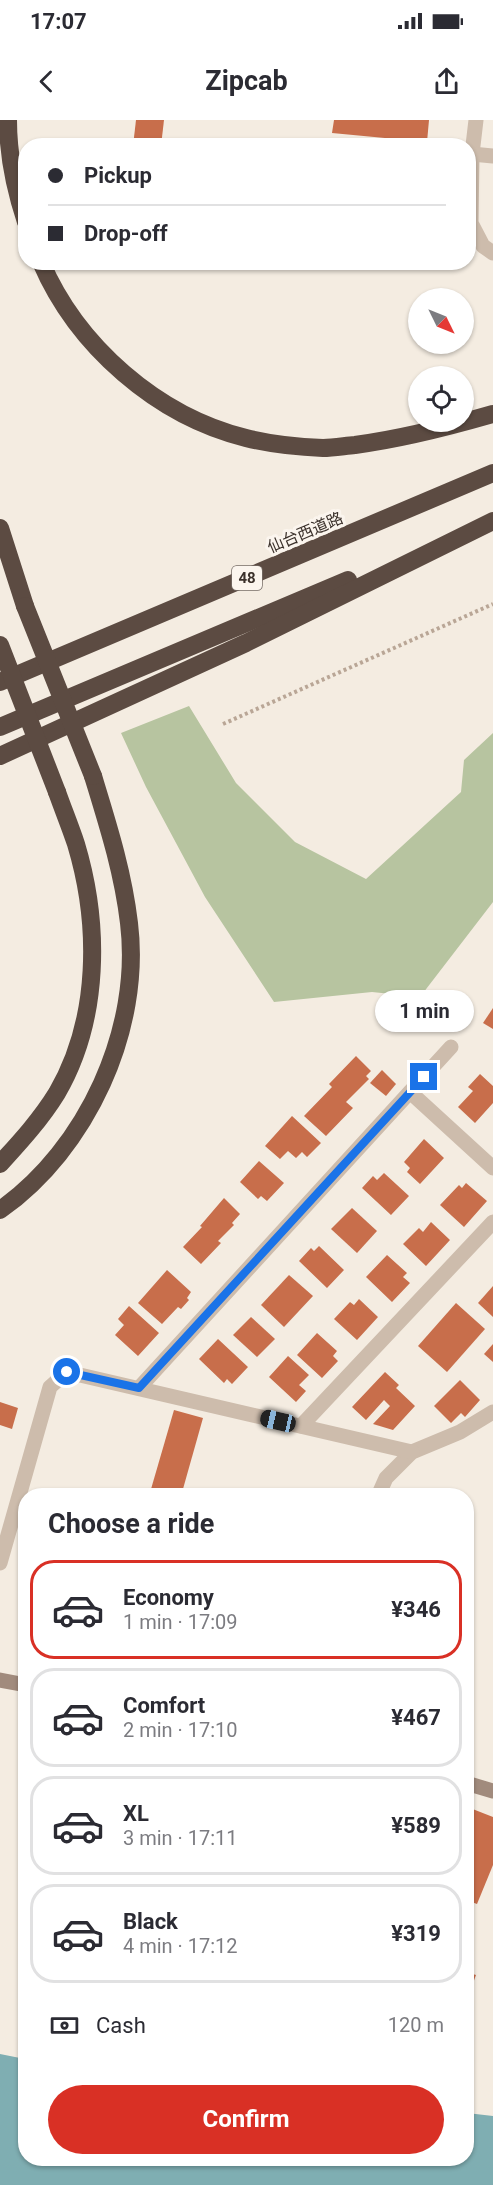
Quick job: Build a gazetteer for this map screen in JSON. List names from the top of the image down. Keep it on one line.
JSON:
{"streets":{"highway":["仙台西道路","48"]},"north":"bottom right","page":{"status":"17:07","header":"Zipcab","banner":["Pickup","Drop-off"],"bubble":"1 min","heading":"Choose a ride","list":[{"name":"Economy","note":"1 min · 17:09","value":"¥346"},{"name":"Comfort","note":"2 min · 17:10","value":"¥467"},{"name":"XL","note":"3 min · 17:11","value":"¥589"},{"name":"Black","note":"4 min · 17:12","value":"¥319"}],"pay":["Cash","120 m"],"buttons":"Confirm"}}
